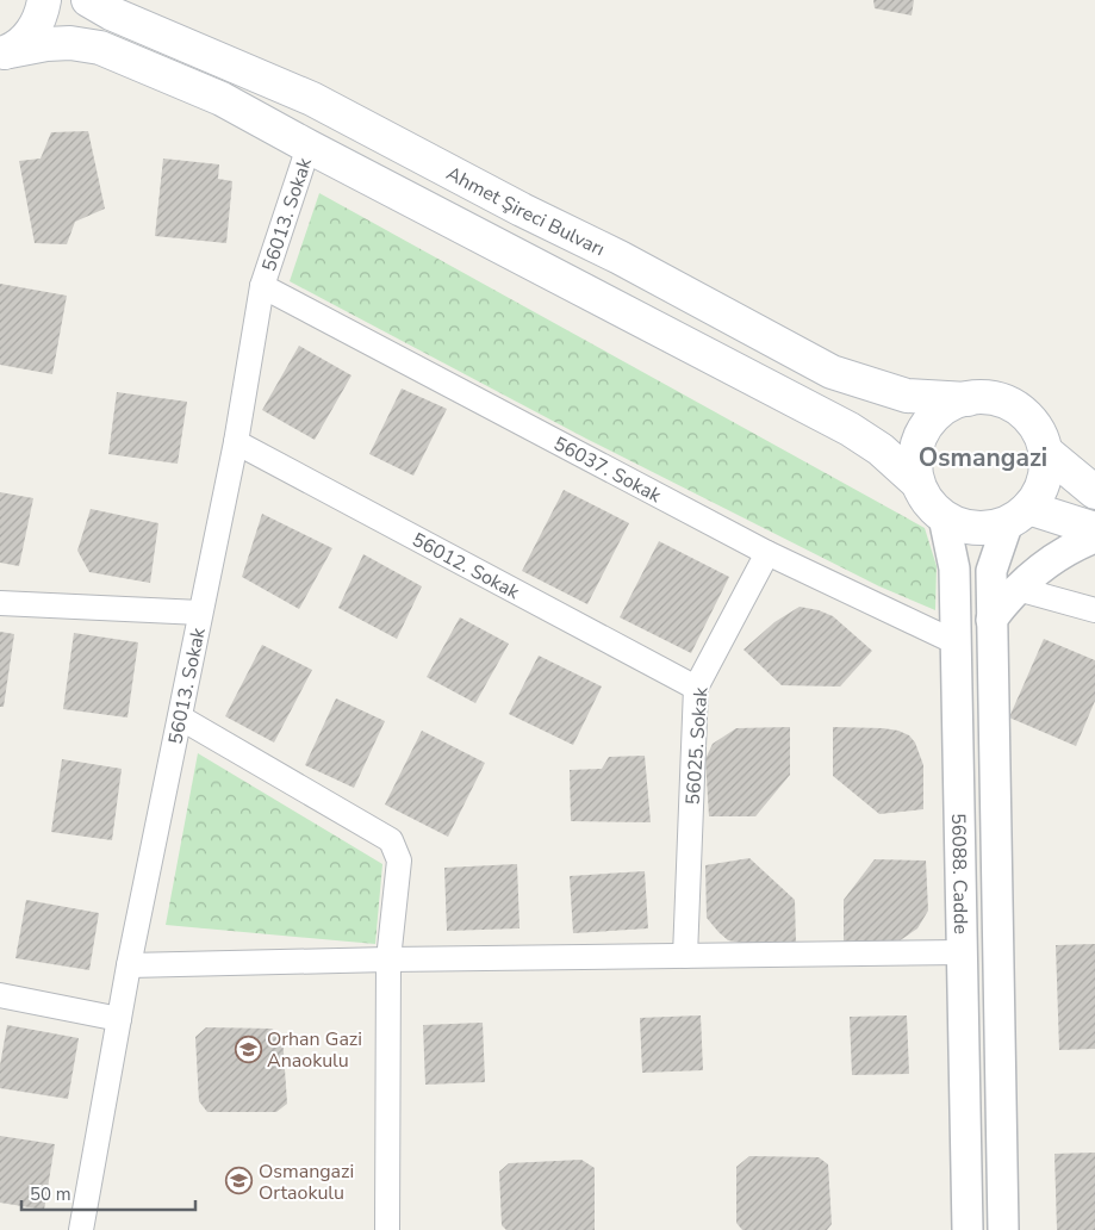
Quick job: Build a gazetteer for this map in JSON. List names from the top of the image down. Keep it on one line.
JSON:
{"streets":{"main road":["Ahmet Şireci Bulvarı"],"street":["56013. Sokak","56037. Sokak","56012. Sokak","56025. Sokak","56088. Cadde"]},"crossings":[["Ahmet Şireci Bulvarı","56088. Cadde"],["56013. Sokak","56037. Sokak"],["56013. Sokak","56012. Sokak"],["56037. Sokak","56025. Sokak"],["56037. Sokak","56088. Cadde"],["56012. Sokak","56025. Sokak"]],"districts":["Osmangazi"],"places":{"school or university":["Orhan Gazi Anaokulu","Osmangazi Ortaokulu"]},"scale_bar":"50 m"}
